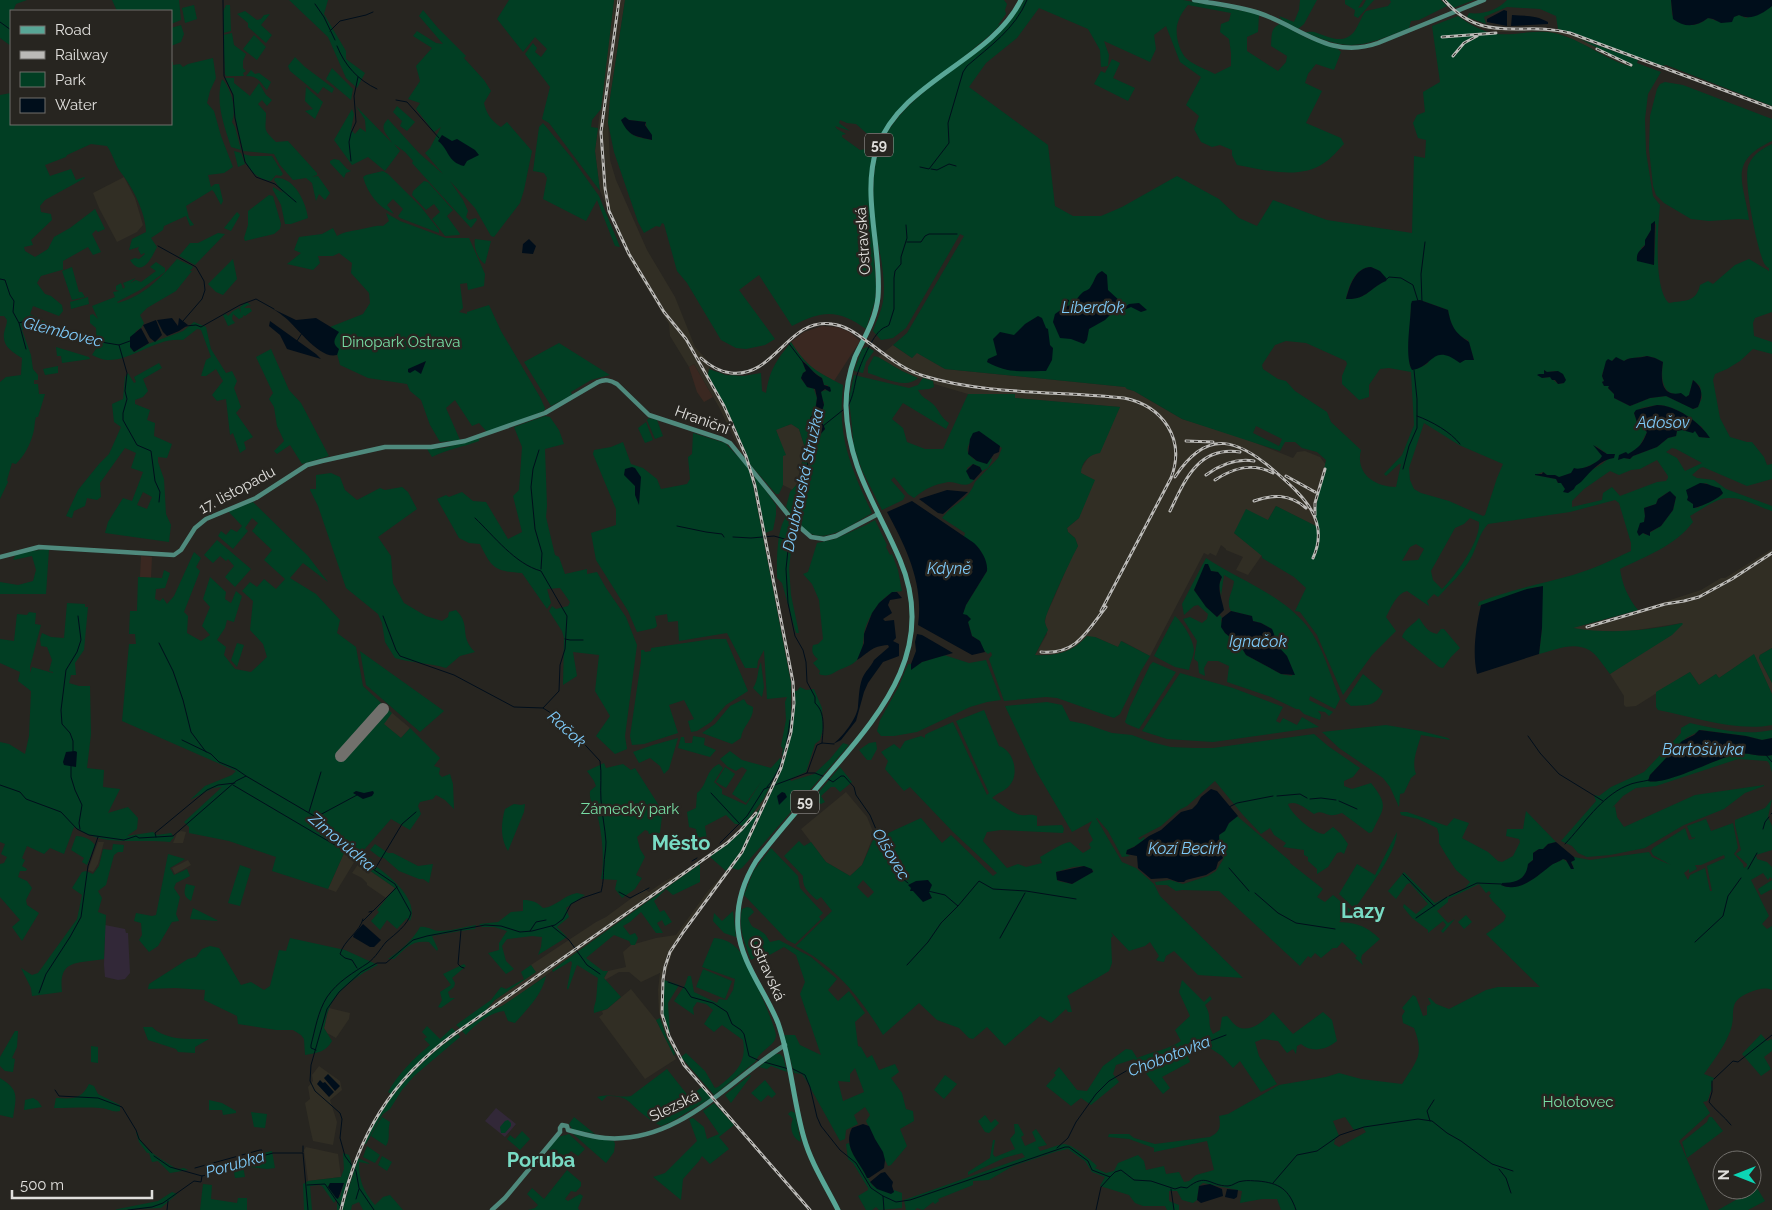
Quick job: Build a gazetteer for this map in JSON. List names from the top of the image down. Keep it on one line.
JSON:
{"streets":{"main road":["59","Ostravská","Hraniční","17. listopadu","Slezská"]},"crossings":[["59","Ostravská"],["59","Slezská"],["Ostravská","Hraniční"],["Ostravská","Slezská"],["Hraniční","17. listopadu"]],"districts":["Město","Lazy","Poruba"],"water":["Liberďok","Glembovec","Adošov","Doubravská Stružka","Kdyně","Ignačok","Račok","Bartošůvka","Zimovůdka","Kozí Becirk","Olšovec","Chobotovka","Porubka"],"parks":["Dinopark Ostrava","Zámecký park","Holotovec"],"legend":["Road","Railway","Park","Water"],"scale_bar":"500 m","north":"left"}
